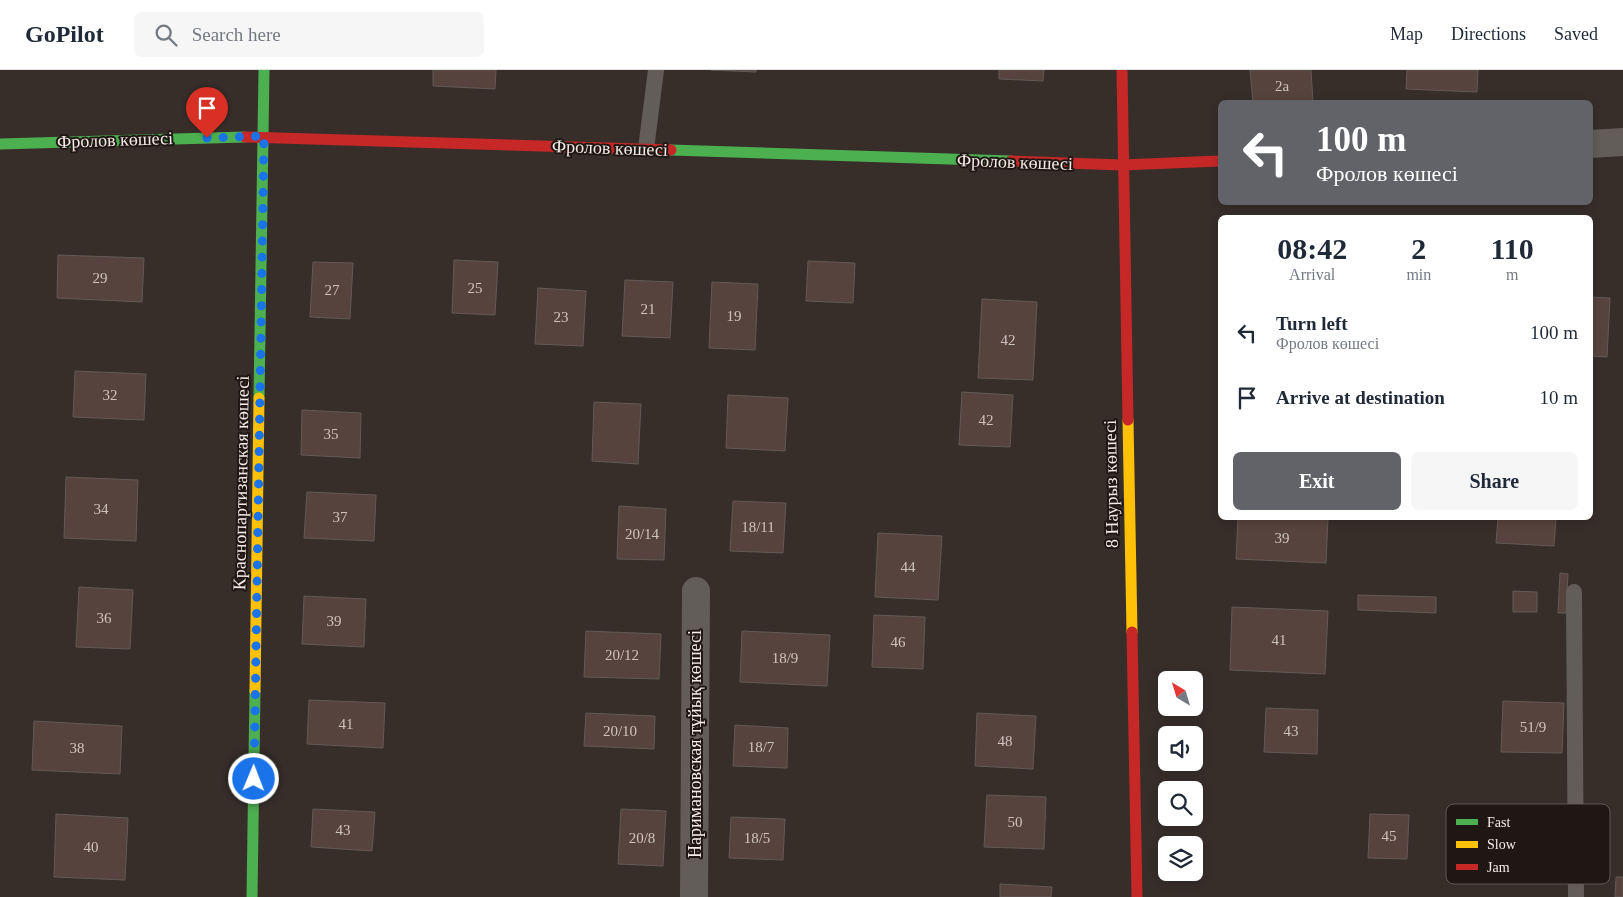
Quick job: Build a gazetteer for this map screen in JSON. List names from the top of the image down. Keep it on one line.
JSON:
{"streets":{"street":["Фролов көшесі","Краснопартизанская көшесі","8 Наурыз көшесі","Наримановская тұйық көшесі"]},"crossings":[["Фролов көшесі","Краснопартизанская көшесі"],["Фролов көшесі","8 Наурыз көшесі"]],"house_numbers":["2а","29","25","27","21","19","23","42","32","42","35","34","37","18/11","20/14","39","44","36","39","41","46","20/12","18/9","41","51/9","20/10","43","48","18/7","38","50","43","45","20/8","18/5","40"],"legend":["Fast","Slow","Jam"],"north":"top left","page":{"header":"GoPilot","search":"Search here","nav":["Map","Directions","Saved"],"turn":["100 m","Фролов көшесі"],"eta":["08:42","Arrival","2","min","110","m"],"list":[{"name":"Turn left","note":"Фролов көшесі","value":"100 m"},{"name":"Arrive at destination","value":"10 m"}],"buttons":["Exit","Share"]}}
